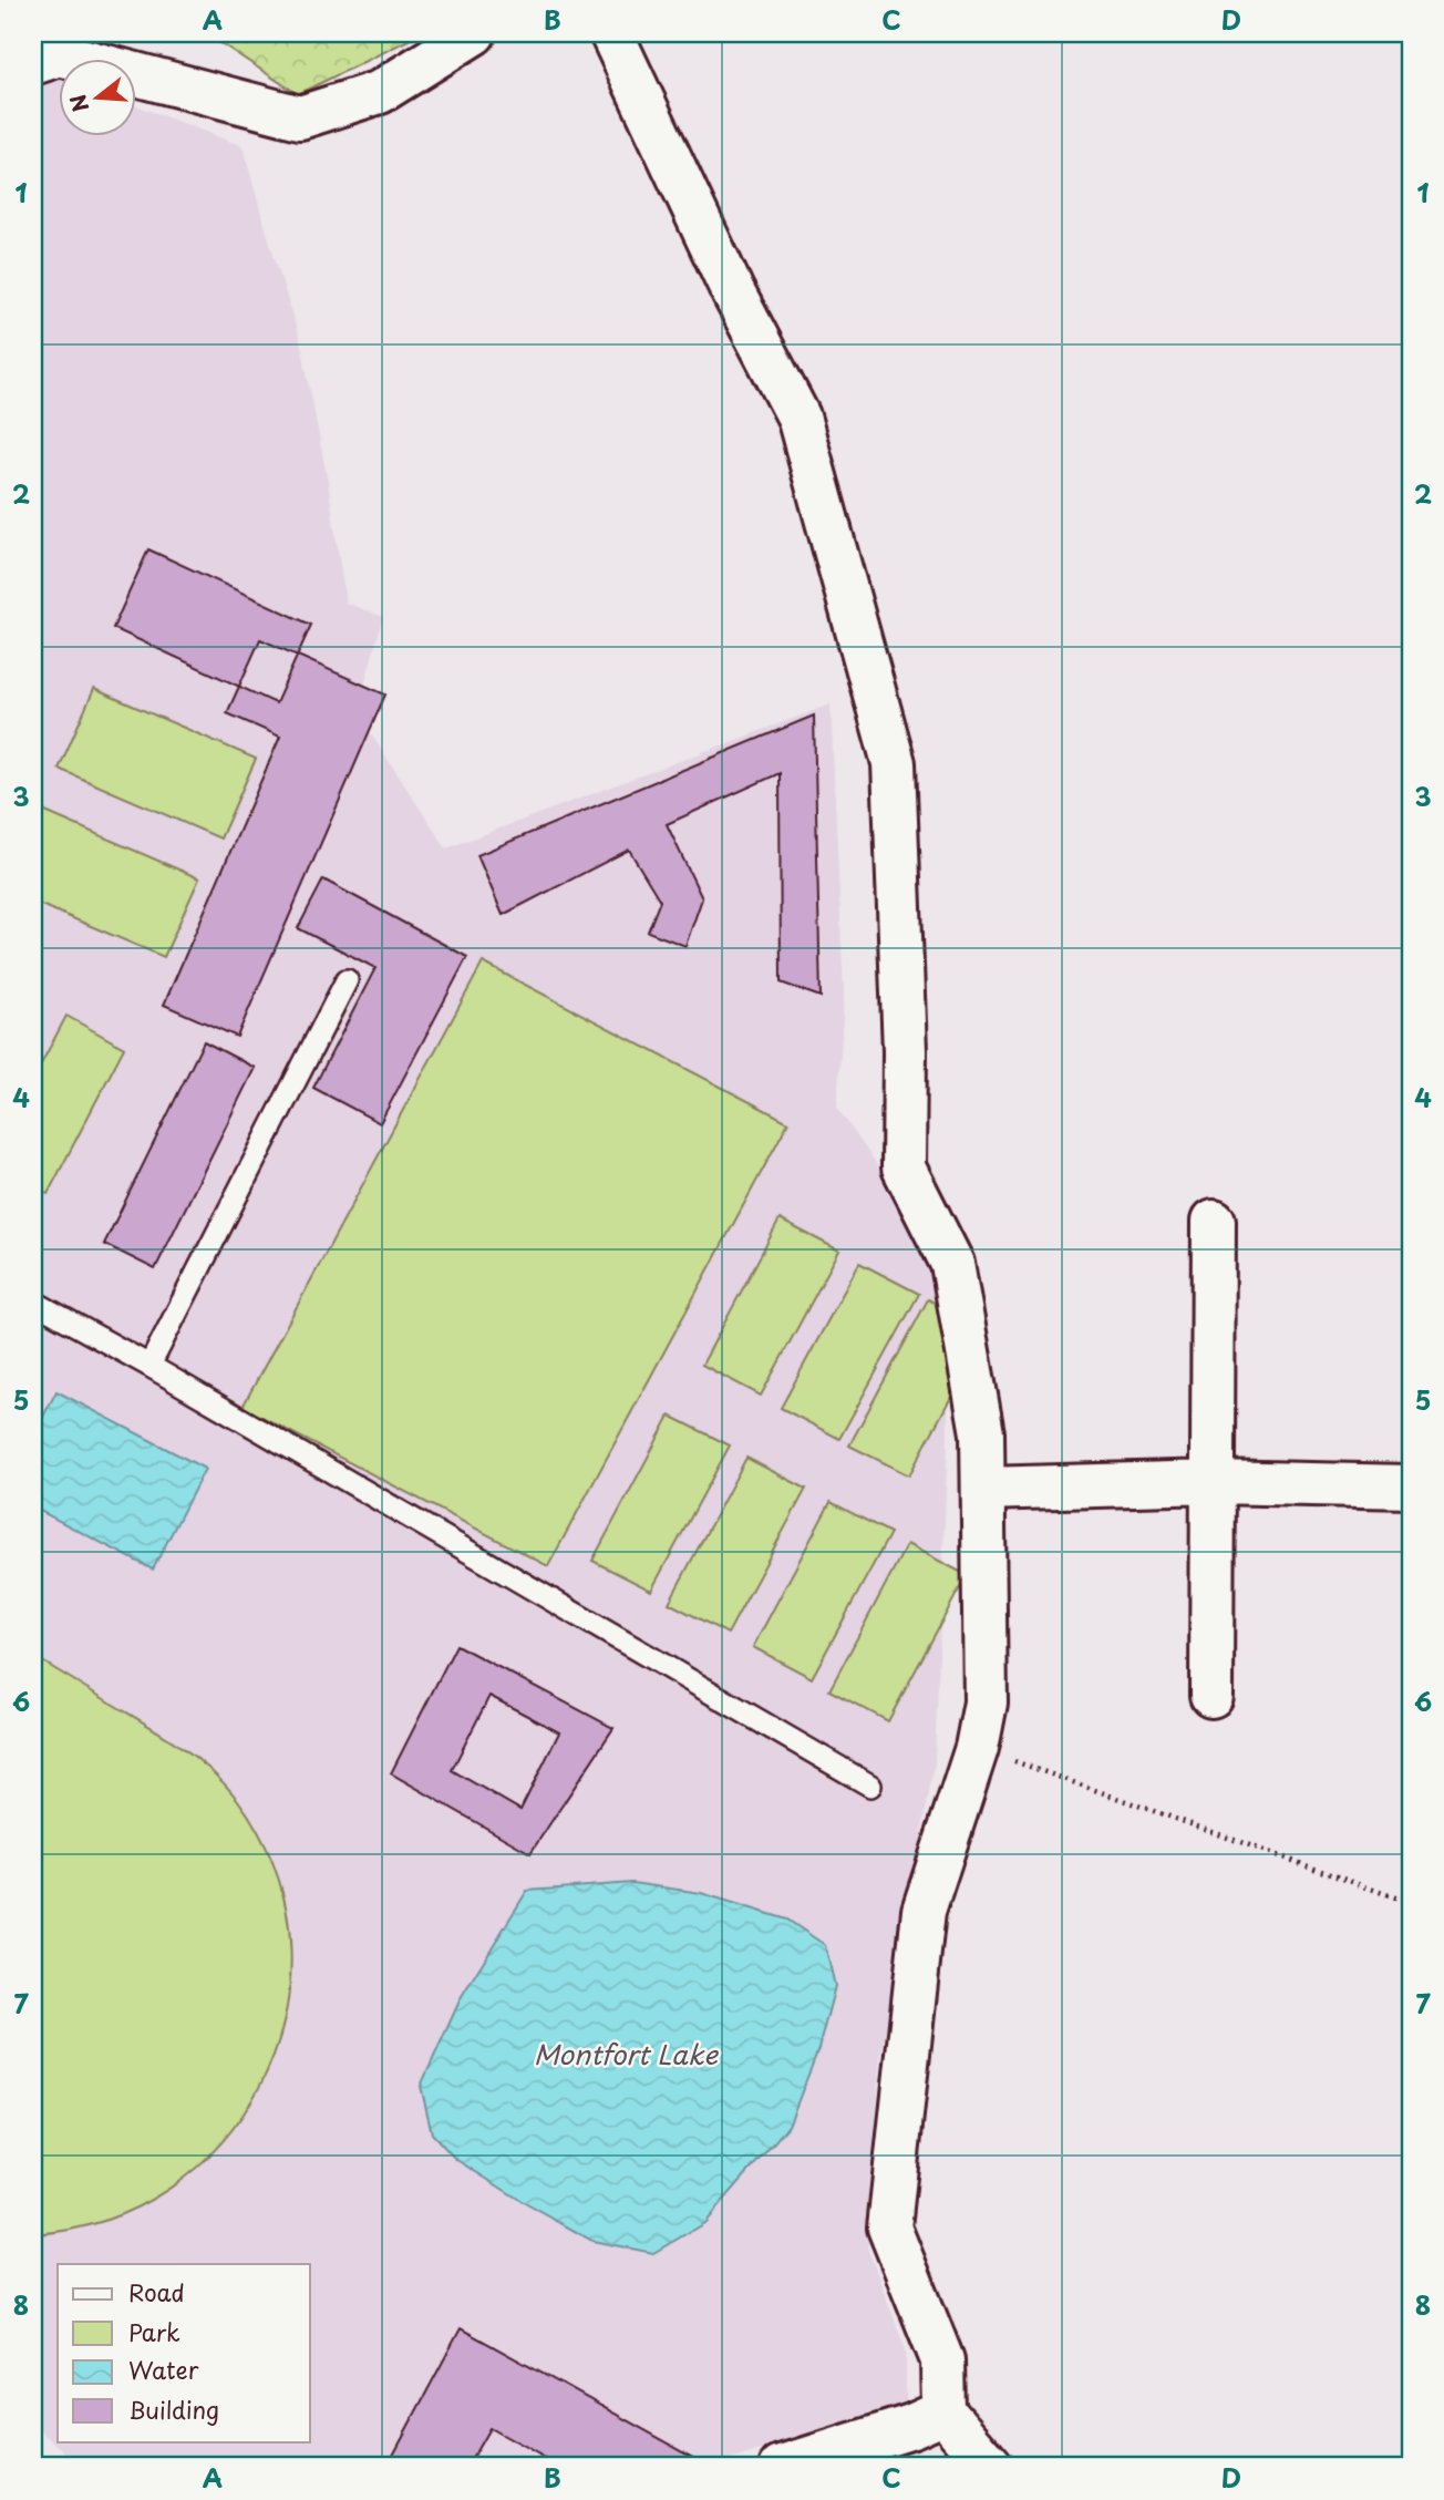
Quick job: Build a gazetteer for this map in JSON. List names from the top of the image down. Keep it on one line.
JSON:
{"water":["Montfort Lake"],"legend":["Road","Park","Water","Building"],"north":"left","grid":{"columns":["A","B","C","D"],"rows":["1","2","3","4","5","6","7","8"]}}
